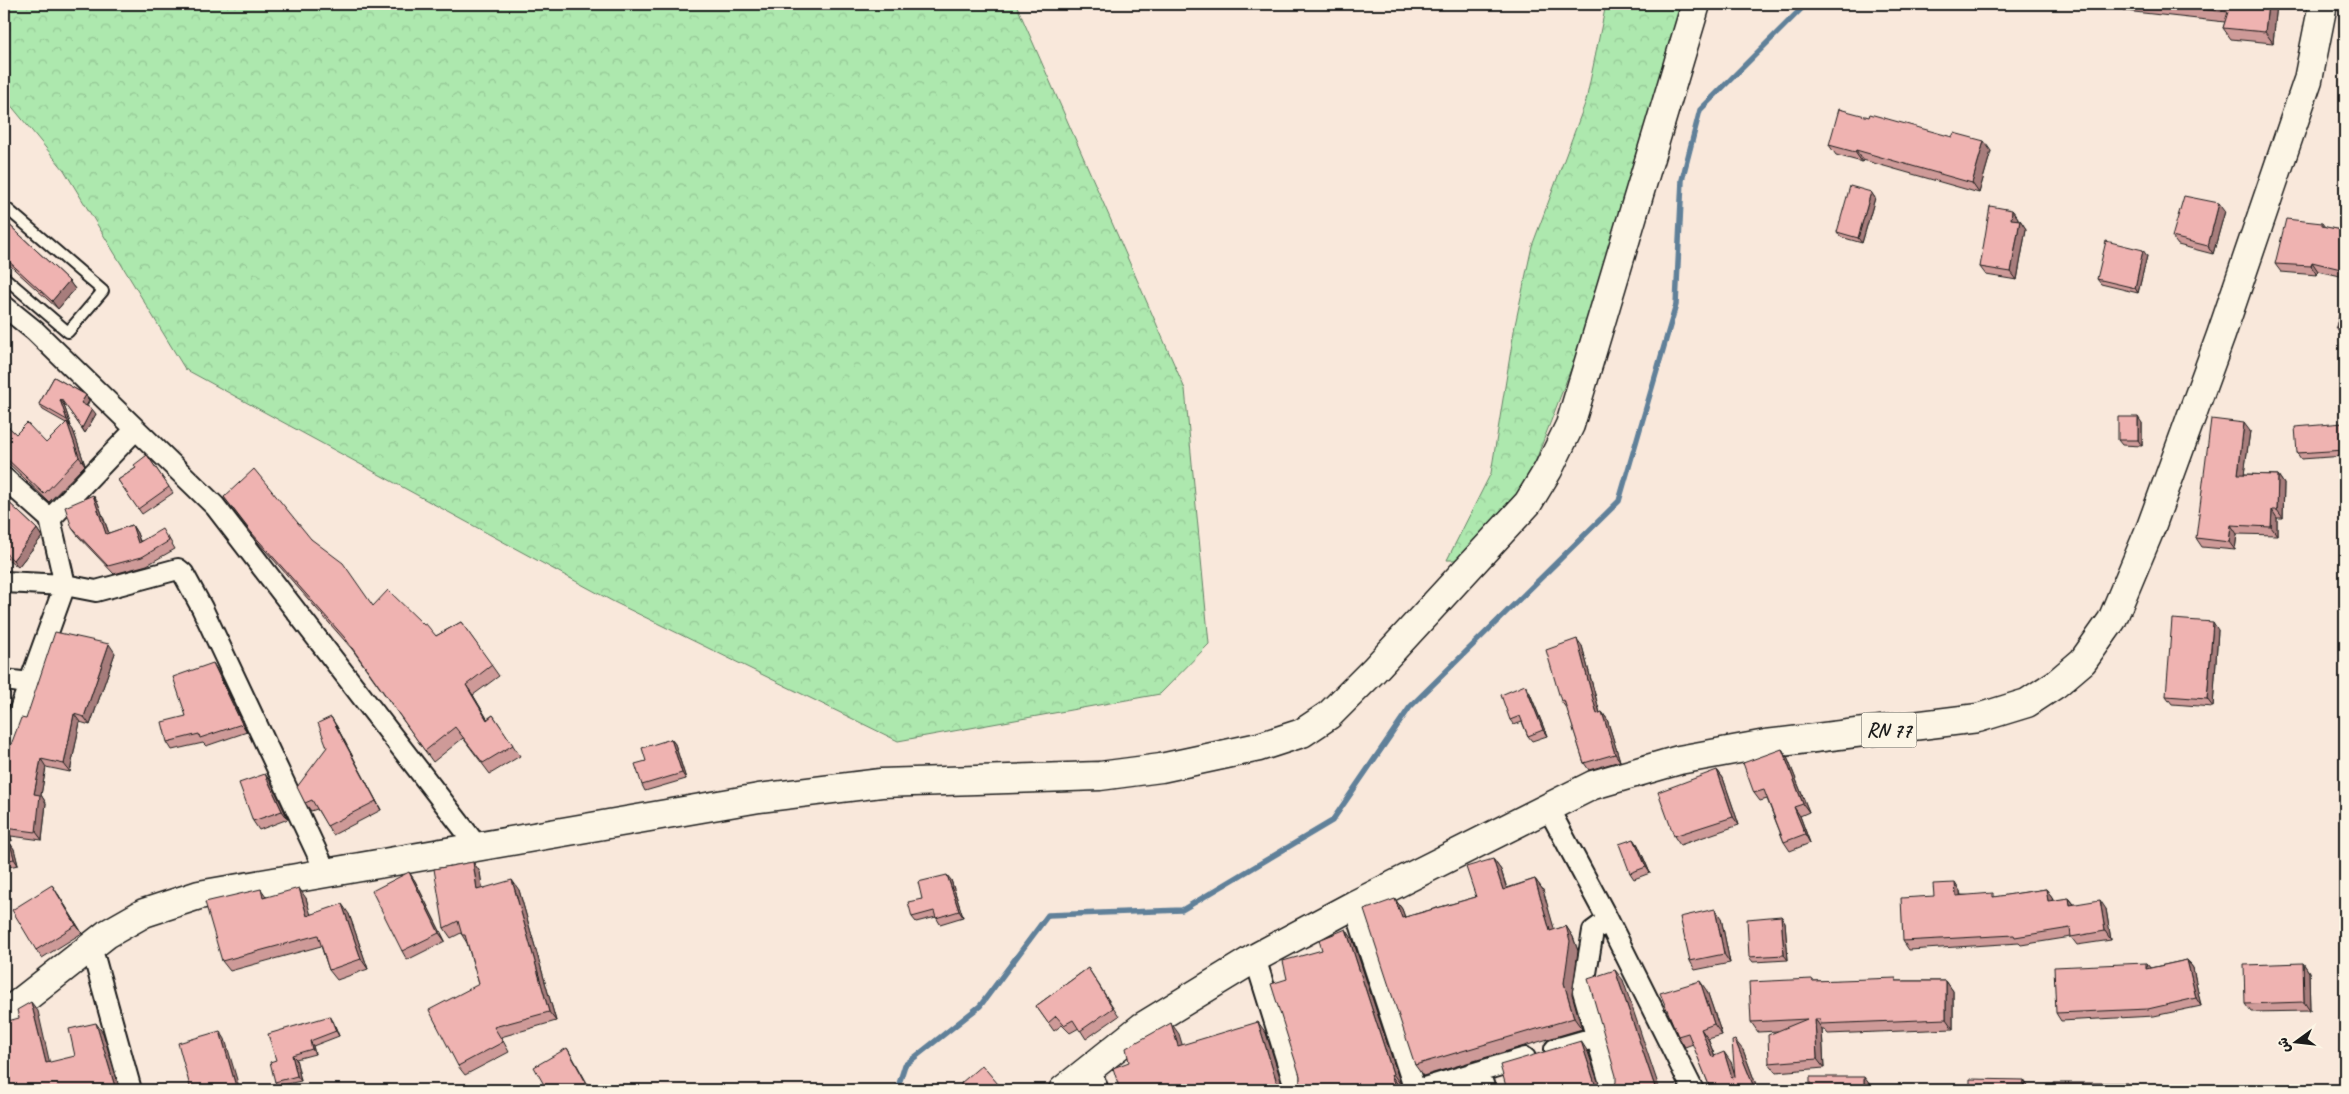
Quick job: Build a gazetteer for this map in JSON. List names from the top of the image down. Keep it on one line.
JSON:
{"streets":{"main road":["RN 77"]},"north":"left"}
